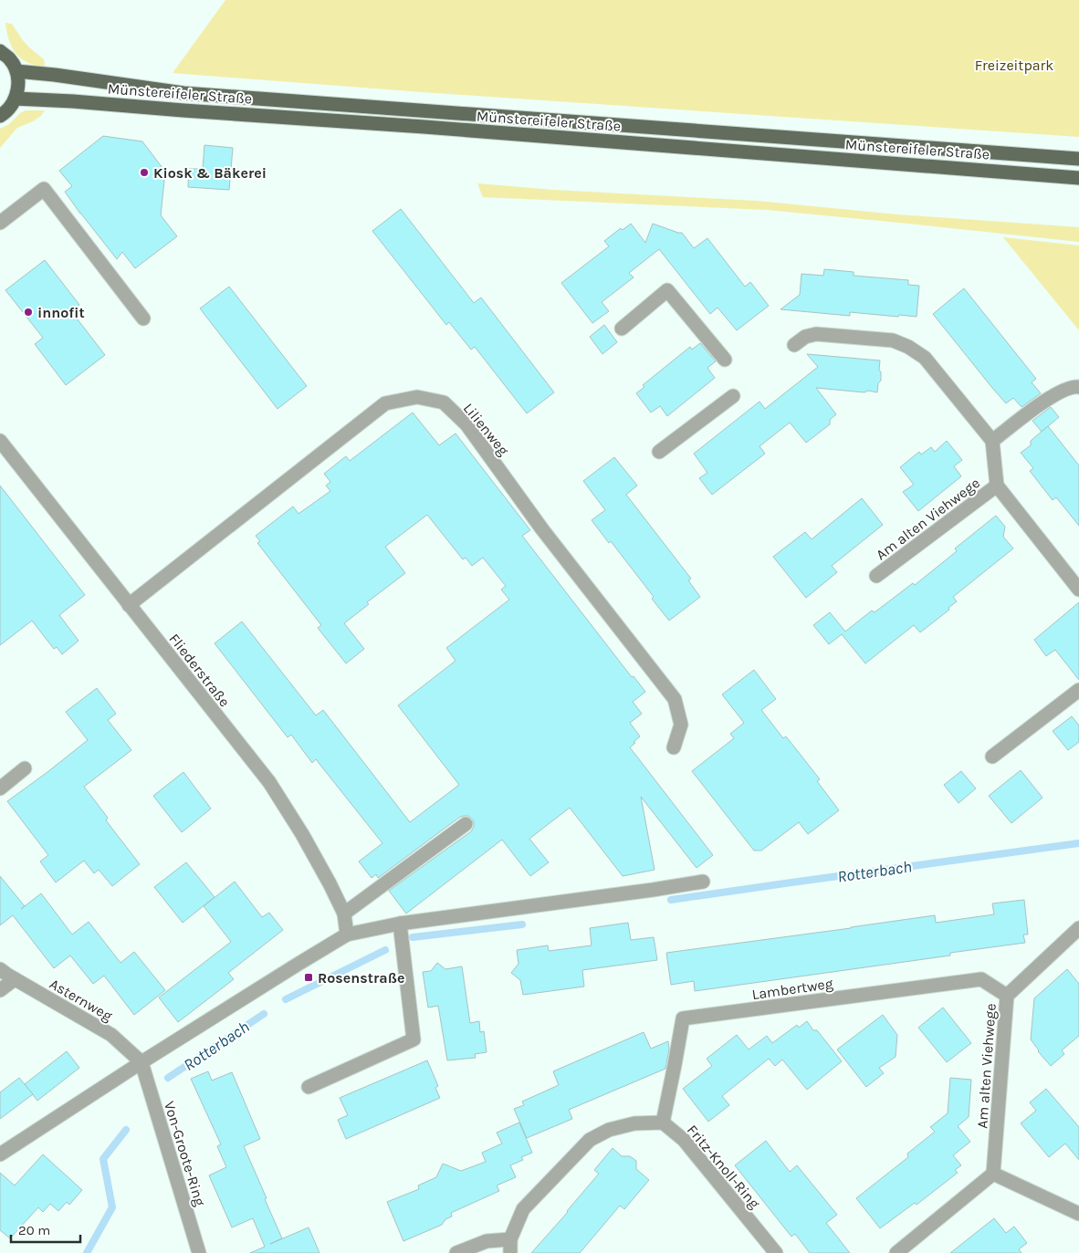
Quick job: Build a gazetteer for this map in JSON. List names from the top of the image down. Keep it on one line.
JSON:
{"streets":{"main road":["Münstereifeler Straße"],"street":["Lilienweg","Am alten Viehwege","Fliederstraße","Lambertweg","Asternweg","Von-Groote-Ring","Fritz-Knoll-Ring"]},"crossings":[["Lilienweg","Fliederstraße"],["Am alten Viehwege","Lambertweg"],["Lambertweg","Fritz-Knoll-Ring"],["Asternweg","Von-Groote-Ring"]],"water":["Rotterbach"],"parks":["Freizeitpark"],"places":{"other":["Kiosk & Bäkerei","innofit"],"transit":["Rosenstraße"]},"scale_bar":"20 m"}
